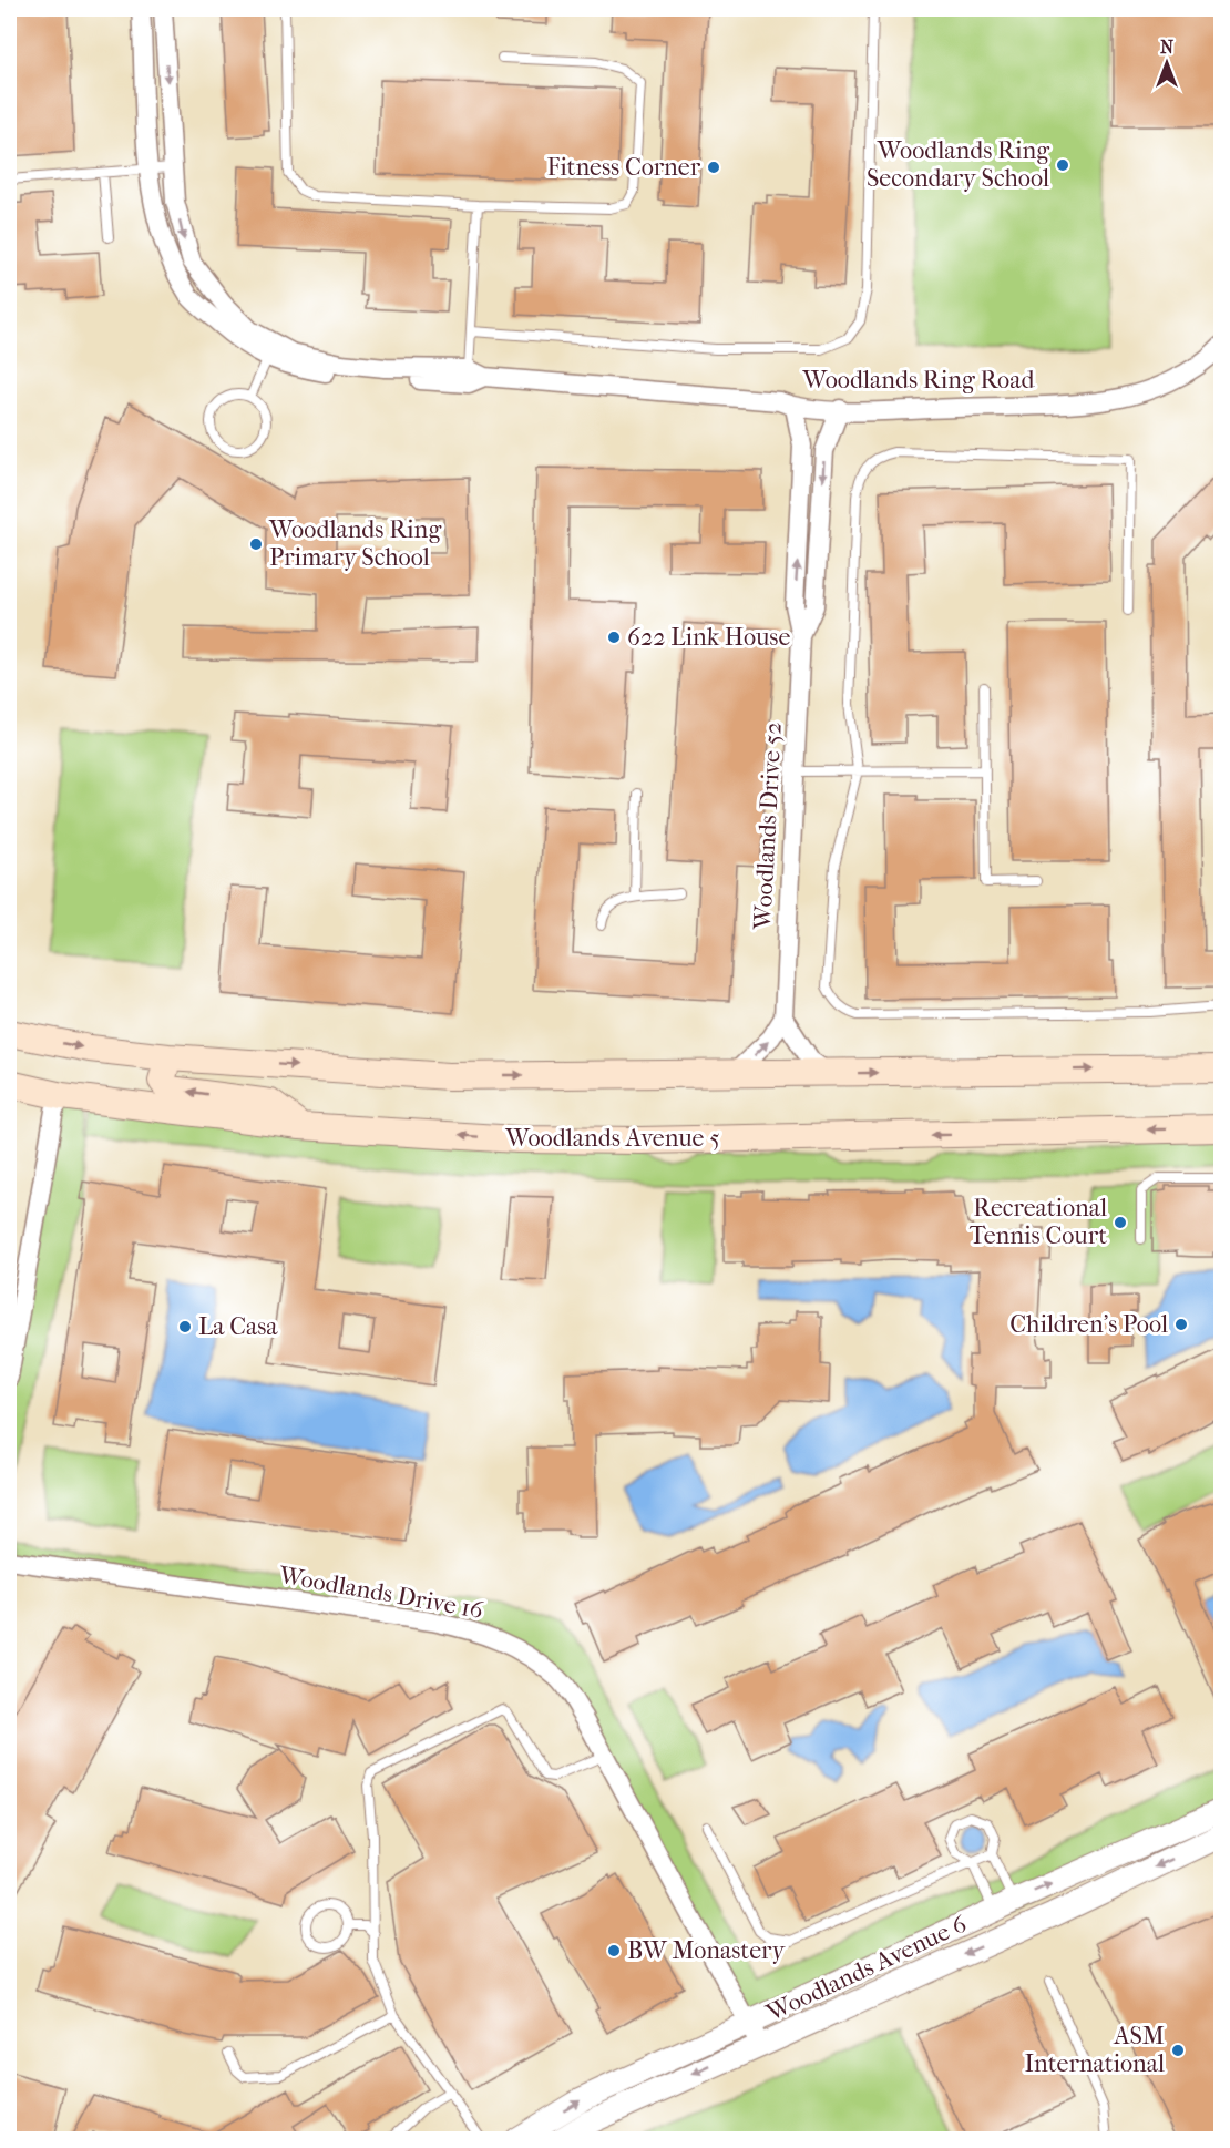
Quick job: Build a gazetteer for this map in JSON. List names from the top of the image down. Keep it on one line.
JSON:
{"streets":{"main road":["Woodlands Avenue 5"],"street":["Woodlands Ring Road","Woodlands Drive 52","Woodlands Drive 16","Woodlands Avenue 6"]},"crossings":[["Woodlands Ring Road","Woodlands Drive 52"],["Woodlands Drive 16","Woodlands Avenue 6"]],"places":["Woodlands Ring Secondary School","Fitness Corner","Woodlands Ring Primary School","622 Link House","Recreational Tennis Court","Children's Pool","La Casa","BW Monastery","ASM International"],"north":"top"}
